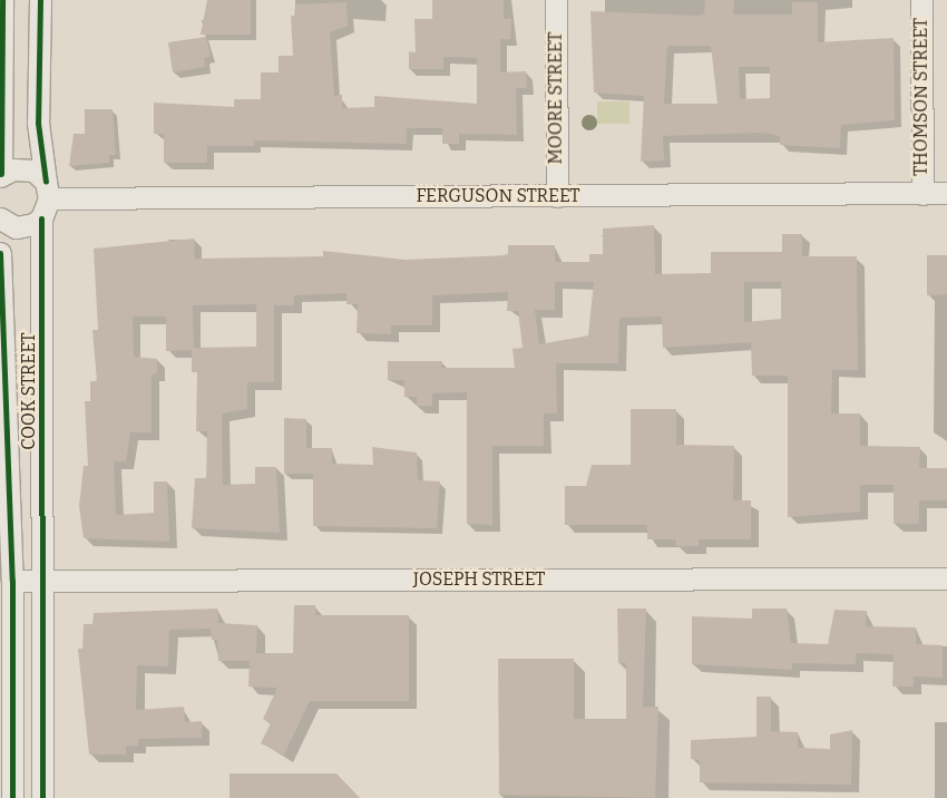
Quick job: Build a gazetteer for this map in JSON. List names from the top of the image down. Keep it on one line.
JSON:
{"streets":{"street":["THOMSON STREET","MOORE STREET","FERGUSON STREET","COOK STREET","JOSEPH STREET"]},"crossings":[["THOMSON STREET","FERGUSON STREET"],["MOORE STREET","FERGUSON STREET"],["COOK STREET","JOSEPH STREET"]]}
